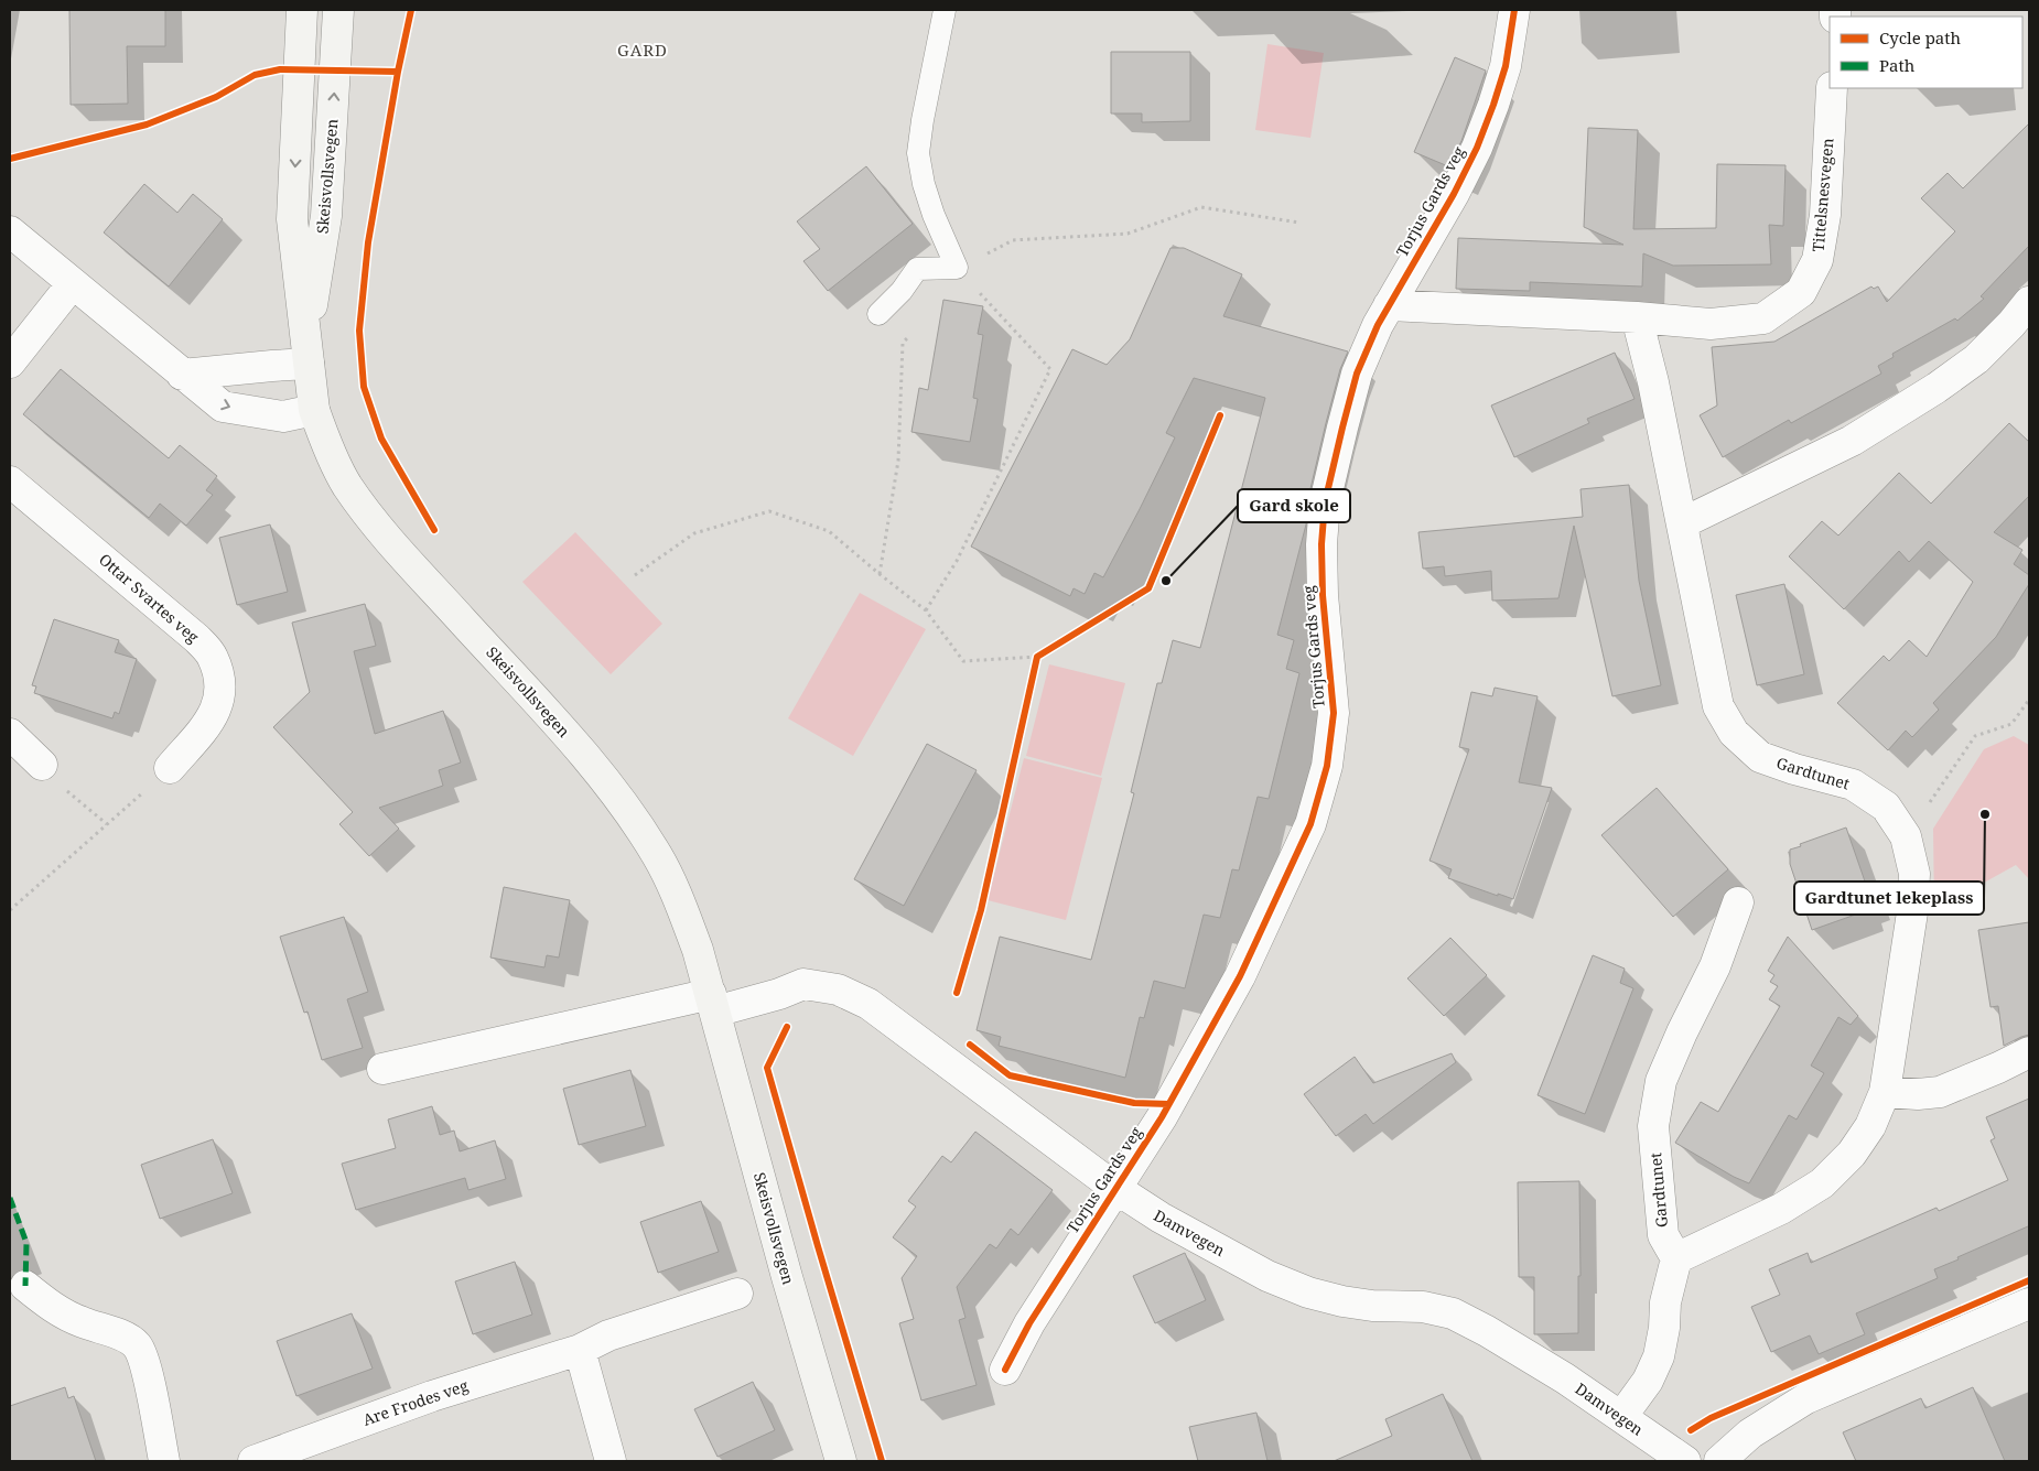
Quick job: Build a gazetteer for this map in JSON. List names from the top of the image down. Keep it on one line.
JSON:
{"streets":{"main road":["Skeisvollsvegen"],"street":["Tittelsnesvegen","Torjus Gards veg","Ottar Svartes veg","Gardtunet","Damvegen","Are Frodes veg"]},"crossings":[["Skeisvollsvegen","Damvegen"],["Tittelsnesvegen","Gardtunet"],["Torjus Gards veg","Damvegen"]],"districts":["GARD"],"places":["Gard skole","Gardtunet lekeplass"],"legend":["Cycle path","Path"]}
